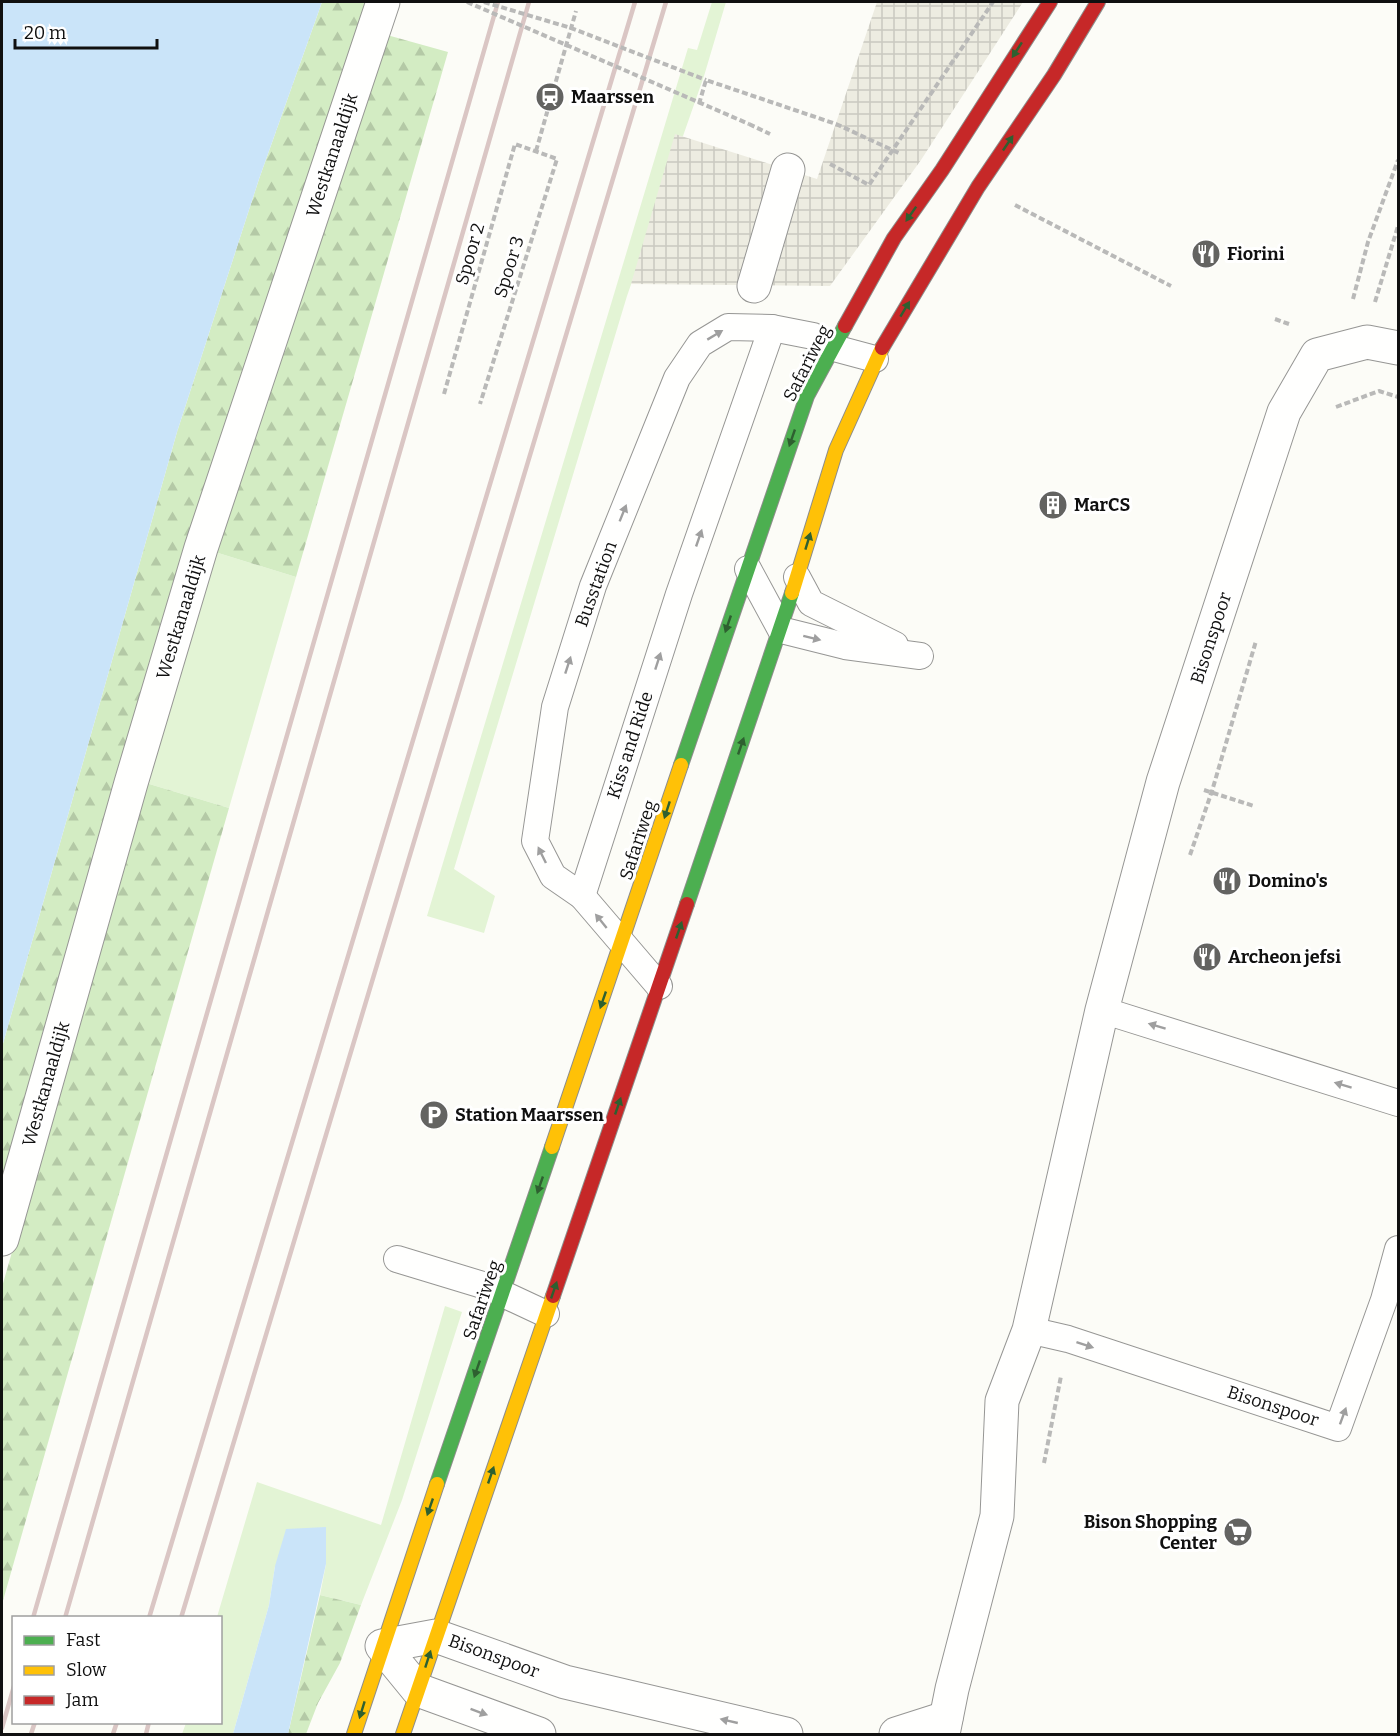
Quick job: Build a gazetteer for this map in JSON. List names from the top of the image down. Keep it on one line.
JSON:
{"streets":{"street":["Westkanaaldijk","Safariweg","Bisonspoor"],"lane":["Busstation","Kiss and Ride"],"path":["Spoor 2","Spoor 3"]},"crossings":[["Spoor 2","Spoor 3"],["Safariweg","Busstation"],["Safariweg","Bisonspoor"],["Busstation","Kiss and Ride"]],"one_way":["Busstation","Kiss and Ride"],"places":{"station":["Maarssen"],"restaurant":["Fiorini","Domino's","Archeon jefsi"],"building":["MarCS"],"parking":["Station Maarssen"],"supermarket":["Bison Shopping Center"]},"legend":["Fast","Slow","Jam"],"scale_bar":"20 m"}
